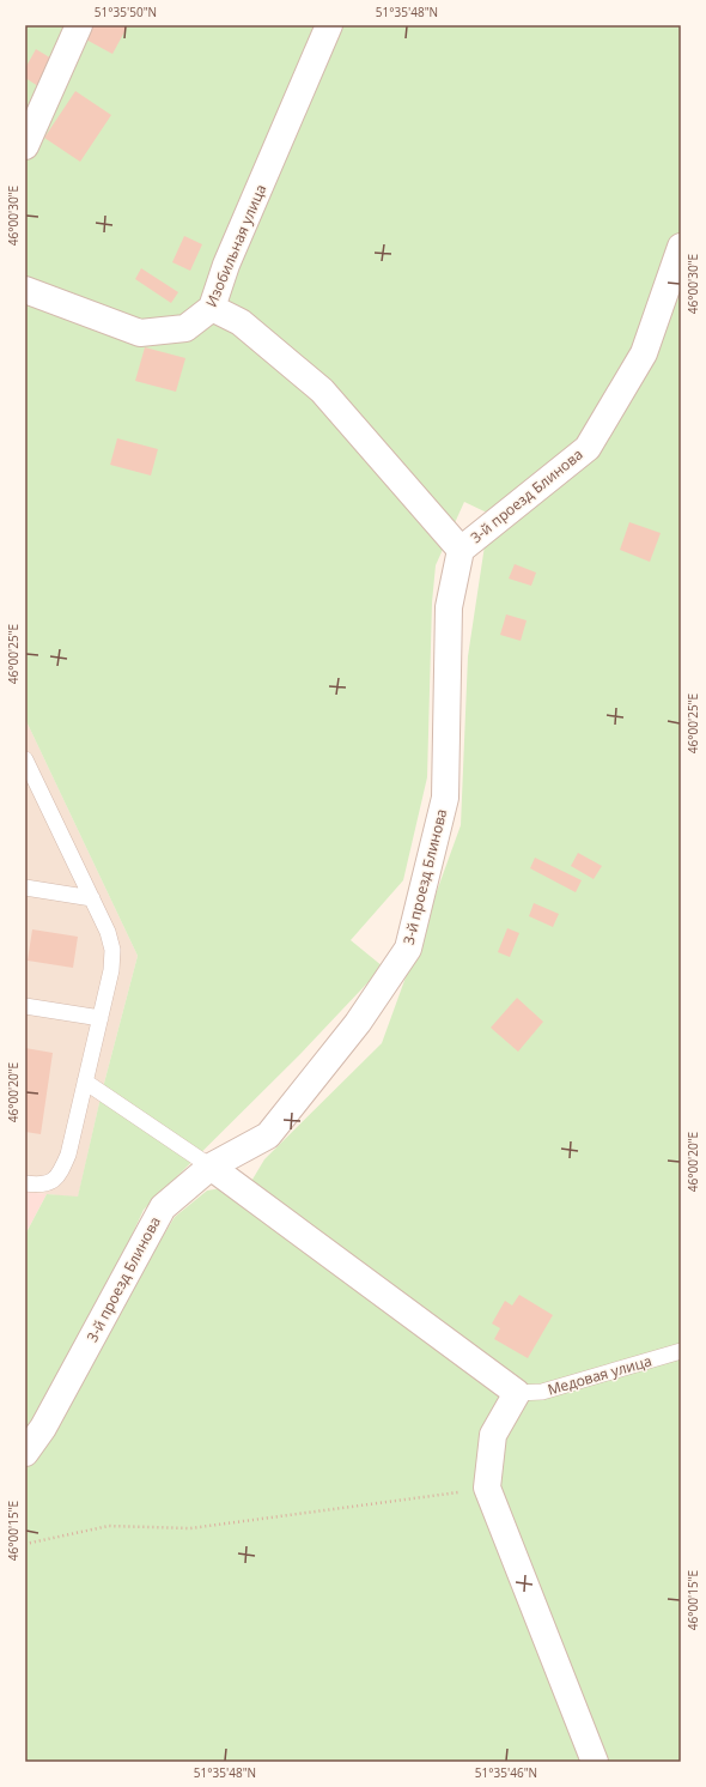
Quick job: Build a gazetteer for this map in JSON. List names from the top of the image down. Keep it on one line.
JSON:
{"streets":{"street":["Изобильная улица","3-й проезд Блинова"],"lane":["Медовая улица"]},"coordinates":["51°35'50\"N","51°35'48\"N","46°00'30\"E","46°00'25\"E","46°00'20\"E","46°00'15\"E","51°35'46\"N"]}
